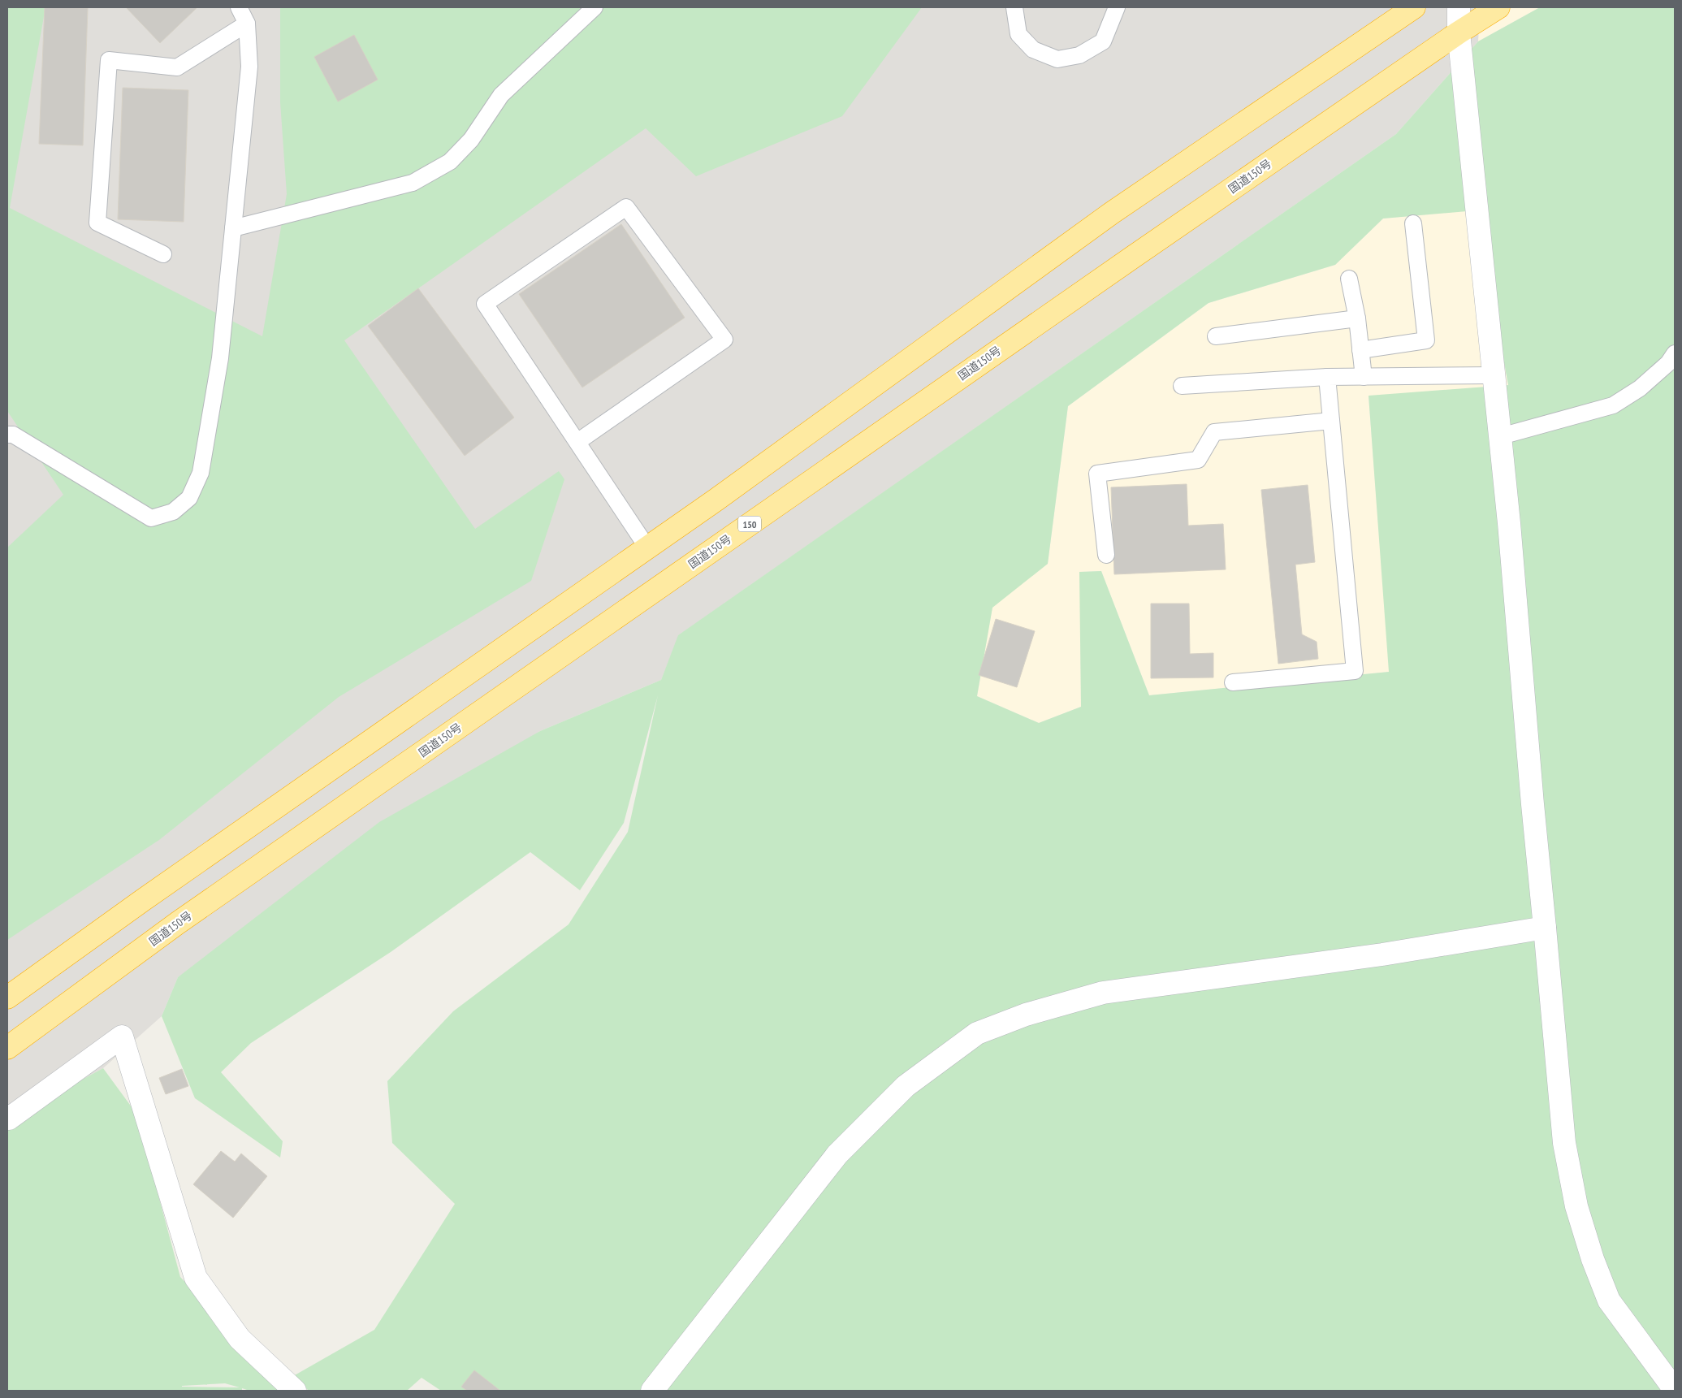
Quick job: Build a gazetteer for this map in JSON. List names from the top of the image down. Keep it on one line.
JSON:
{"streets":{"highway":["国道150号","150"]}}
